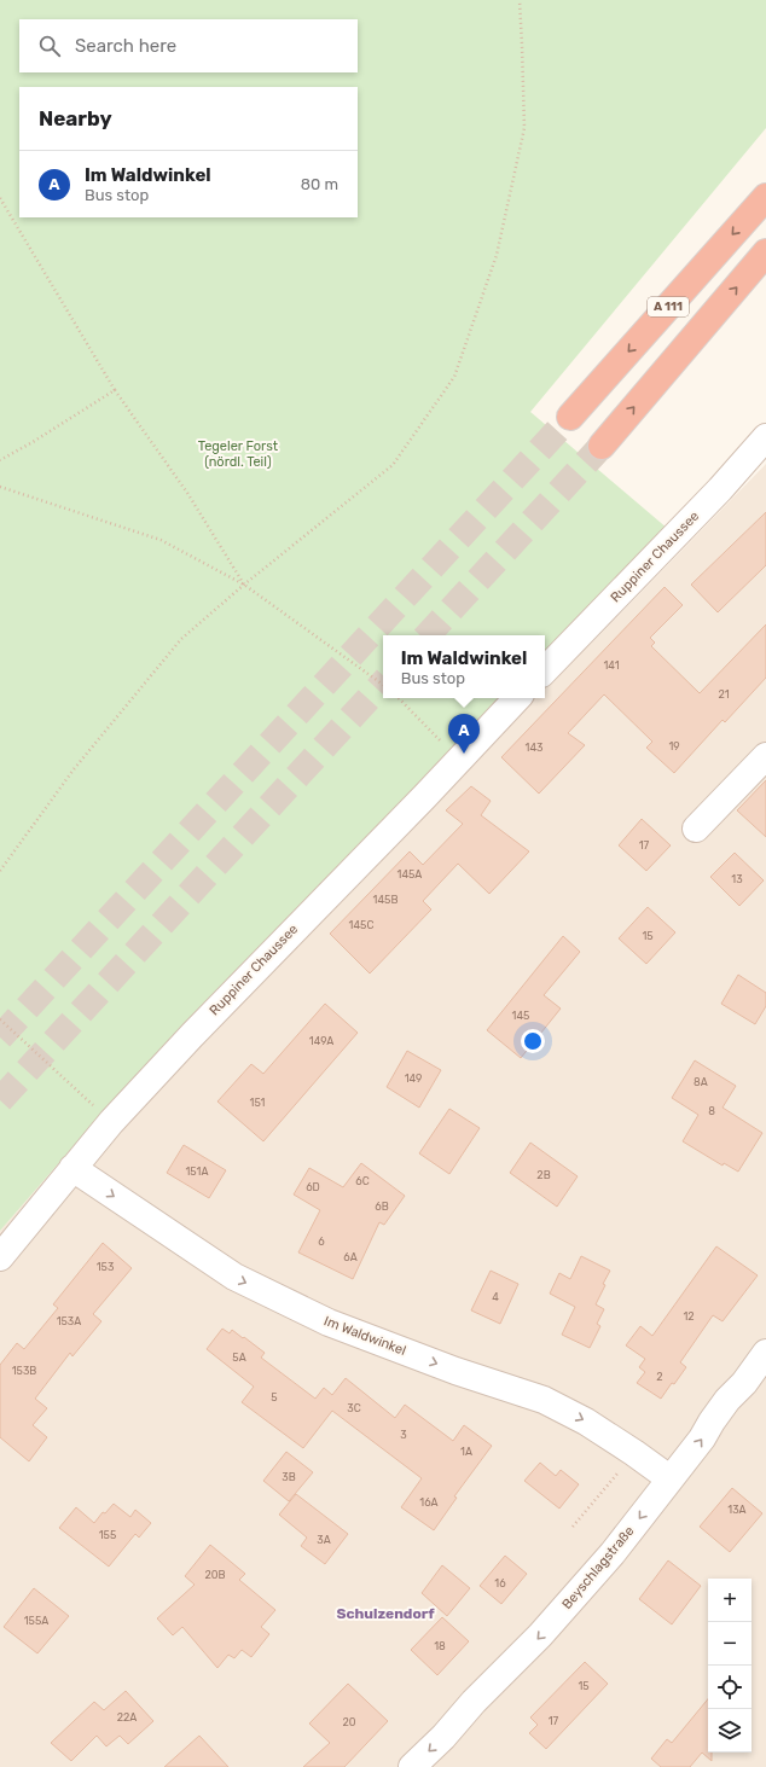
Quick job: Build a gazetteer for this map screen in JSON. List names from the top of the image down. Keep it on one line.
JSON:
{"streets":{"highway":["A 111"],"street":["Ruppiner Chaussee","Im Waldwinkel","Beyschlagstraße"]},"crossings":[["Ruppiner Chaussee","Im Waldwinkel"],["Im Waldwinkel","Beyschlagstraße"]],"one_way":["Im Waldwinkel"],"districts":["Schulzendorf"],"parks":["Tegeler Forst (nördl. Teil)"],"house_numbers":["141","21","19","143","17","145A","13","145B","145C","15","145","149A","149","8A","151","8","151A","2B","6C","6D","6B","6","6A","153","4","12","153A","5A","153B","2","5","3C","3","1A","3B","16A","13A","155","3A","20B","16","155A","18","15","22A","17","20"],"page":{"search":"Search here","heading":"Nearby","list":[{"mark":"A","name":"Im Waldwinkel","note":"Bus stop","value":"80 m"}],"popup":["Im Waldwinkel","Bus stop"],"pins":"A","map_buttons":["+","−"]}}
